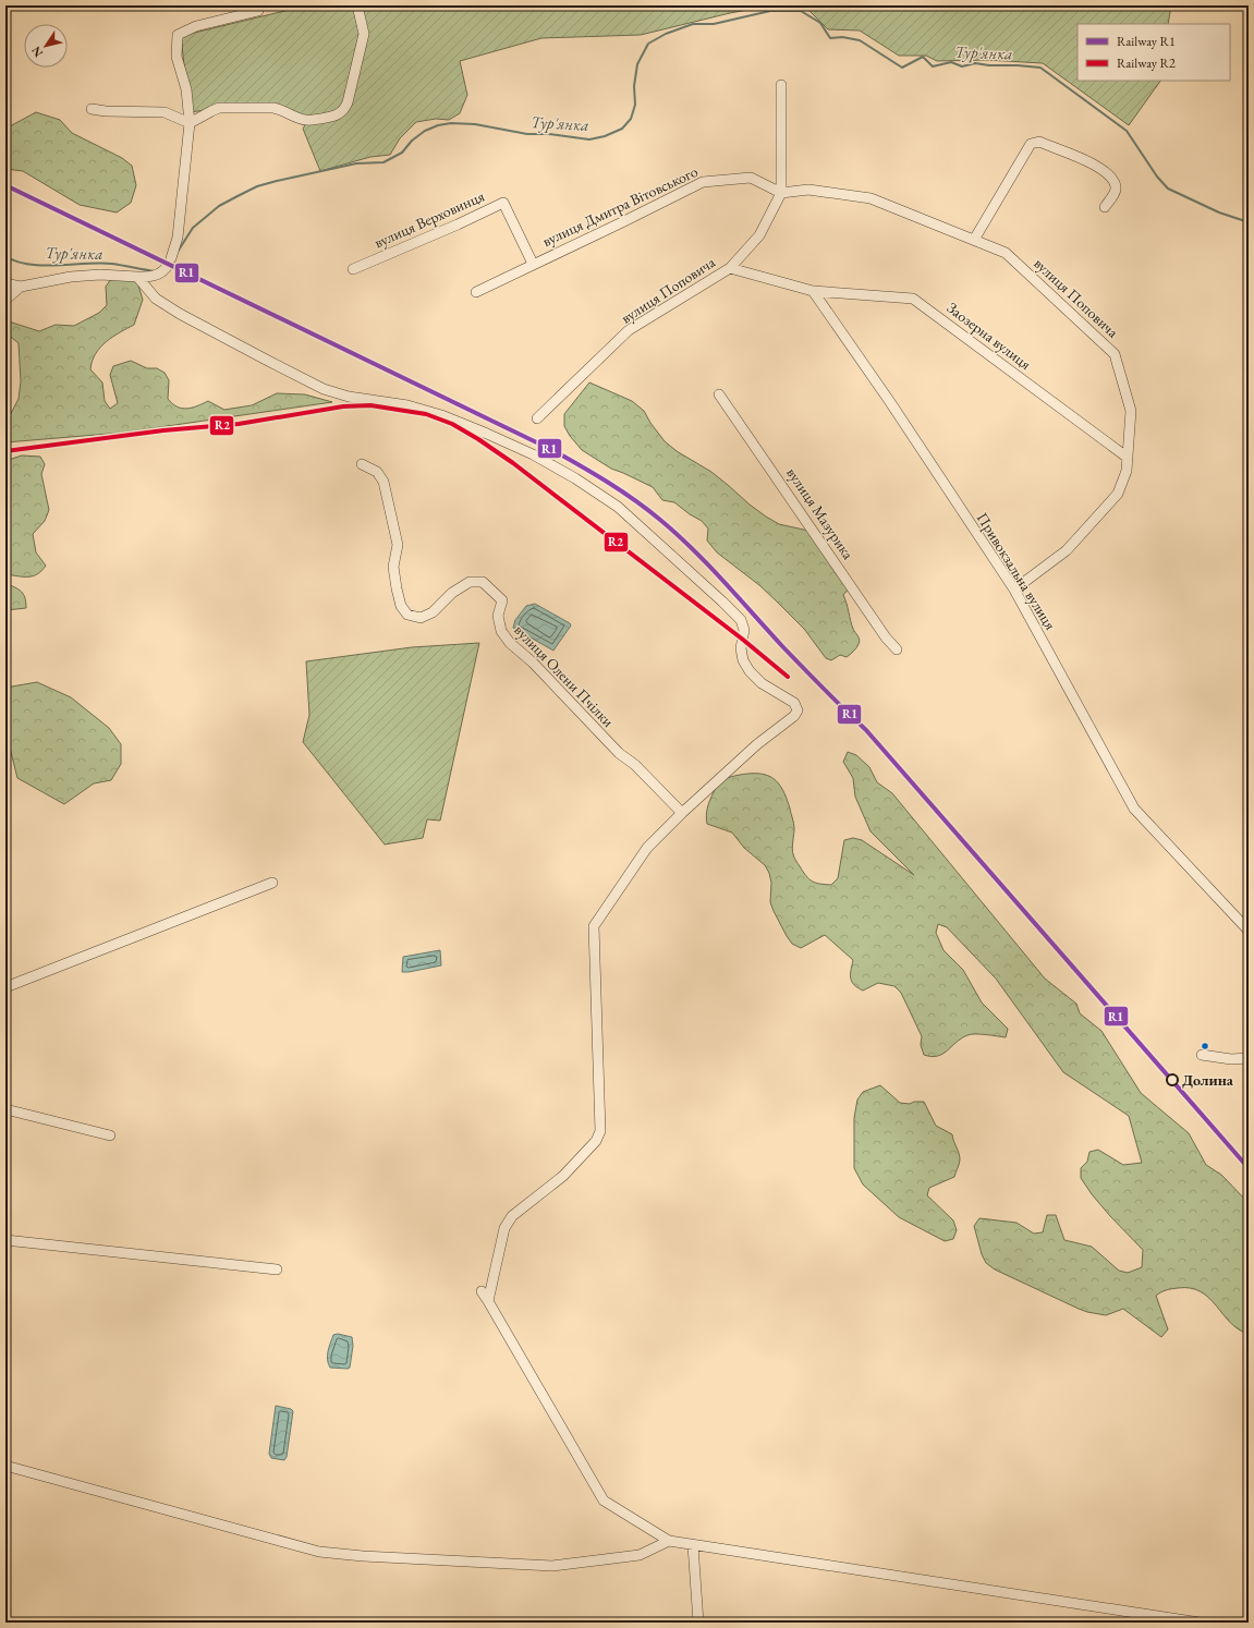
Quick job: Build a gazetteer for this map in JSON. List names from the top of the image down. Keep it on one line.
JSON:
{"streets":{"street":["вулиця Дмитра Вітовського","вулиця Верховинця","вулиця Поповича","Заозерна вулиця","вулиця Мазурика","Привокзальна вулиця","вулиця Олени Пчілки"]},"crossings":[["вулиця Дмитра Вітовського","вулиця Верховинця"],["вулиця Дмитра Вітовського","вулиця Поповича"],["вулиця Поповича","Заозерна вулиця"],["вулиця Поповича","Привокзальна вулиця"],["Заозерна вулиця","Привокзальна вулиця"]],"water":["Тур'янка"],"places":["Долина"],"lines":["rail line R1","rail line R2"],"legend":["Railway R1","Railway R2"],"north":"bottom left"}
